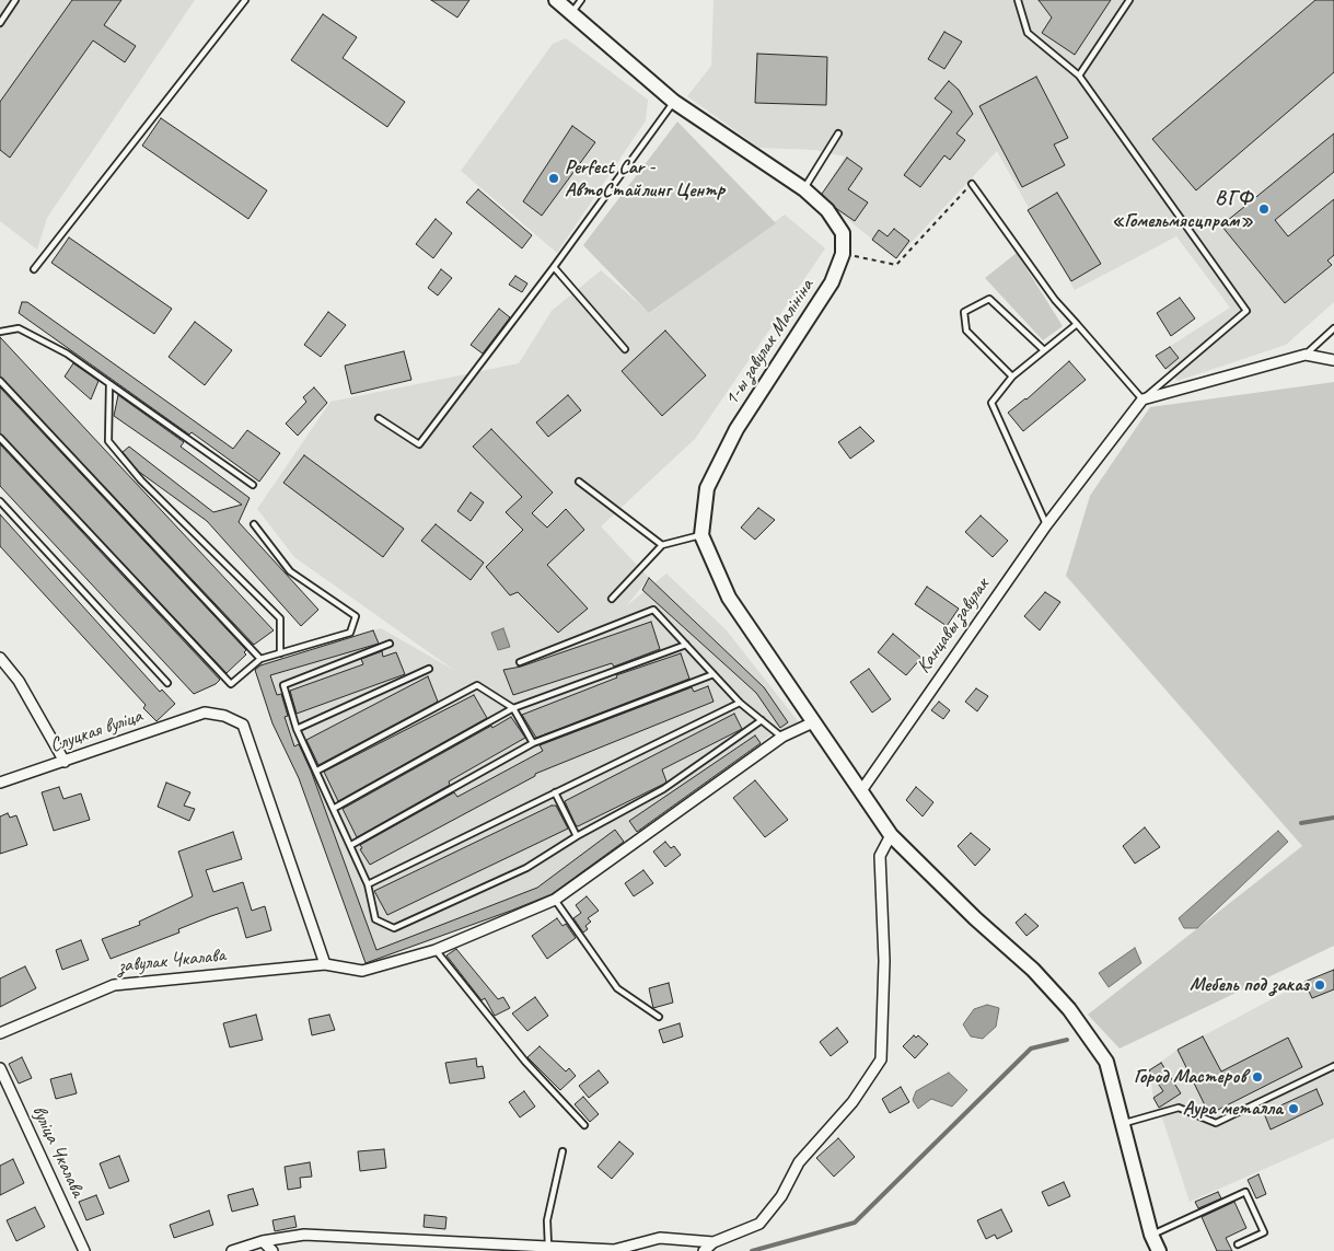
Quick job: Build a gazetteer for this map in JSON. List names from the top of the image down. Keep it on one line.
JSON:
{"streets":{"street":["1-ы завулак Малініна","Канцавы завулак","Слуцкая вуліца","завулак Чкалава","вуліца Чкалава"]},"crossings":[["Слуцкая вуліца","завулак Чкалава"]],"places":["Perfect Car - АвтоСтайлинг Центр","ВГФ «Гомельмясцпрам»","Мебель под заказ","Город Мастеров","Аура металла"]}
